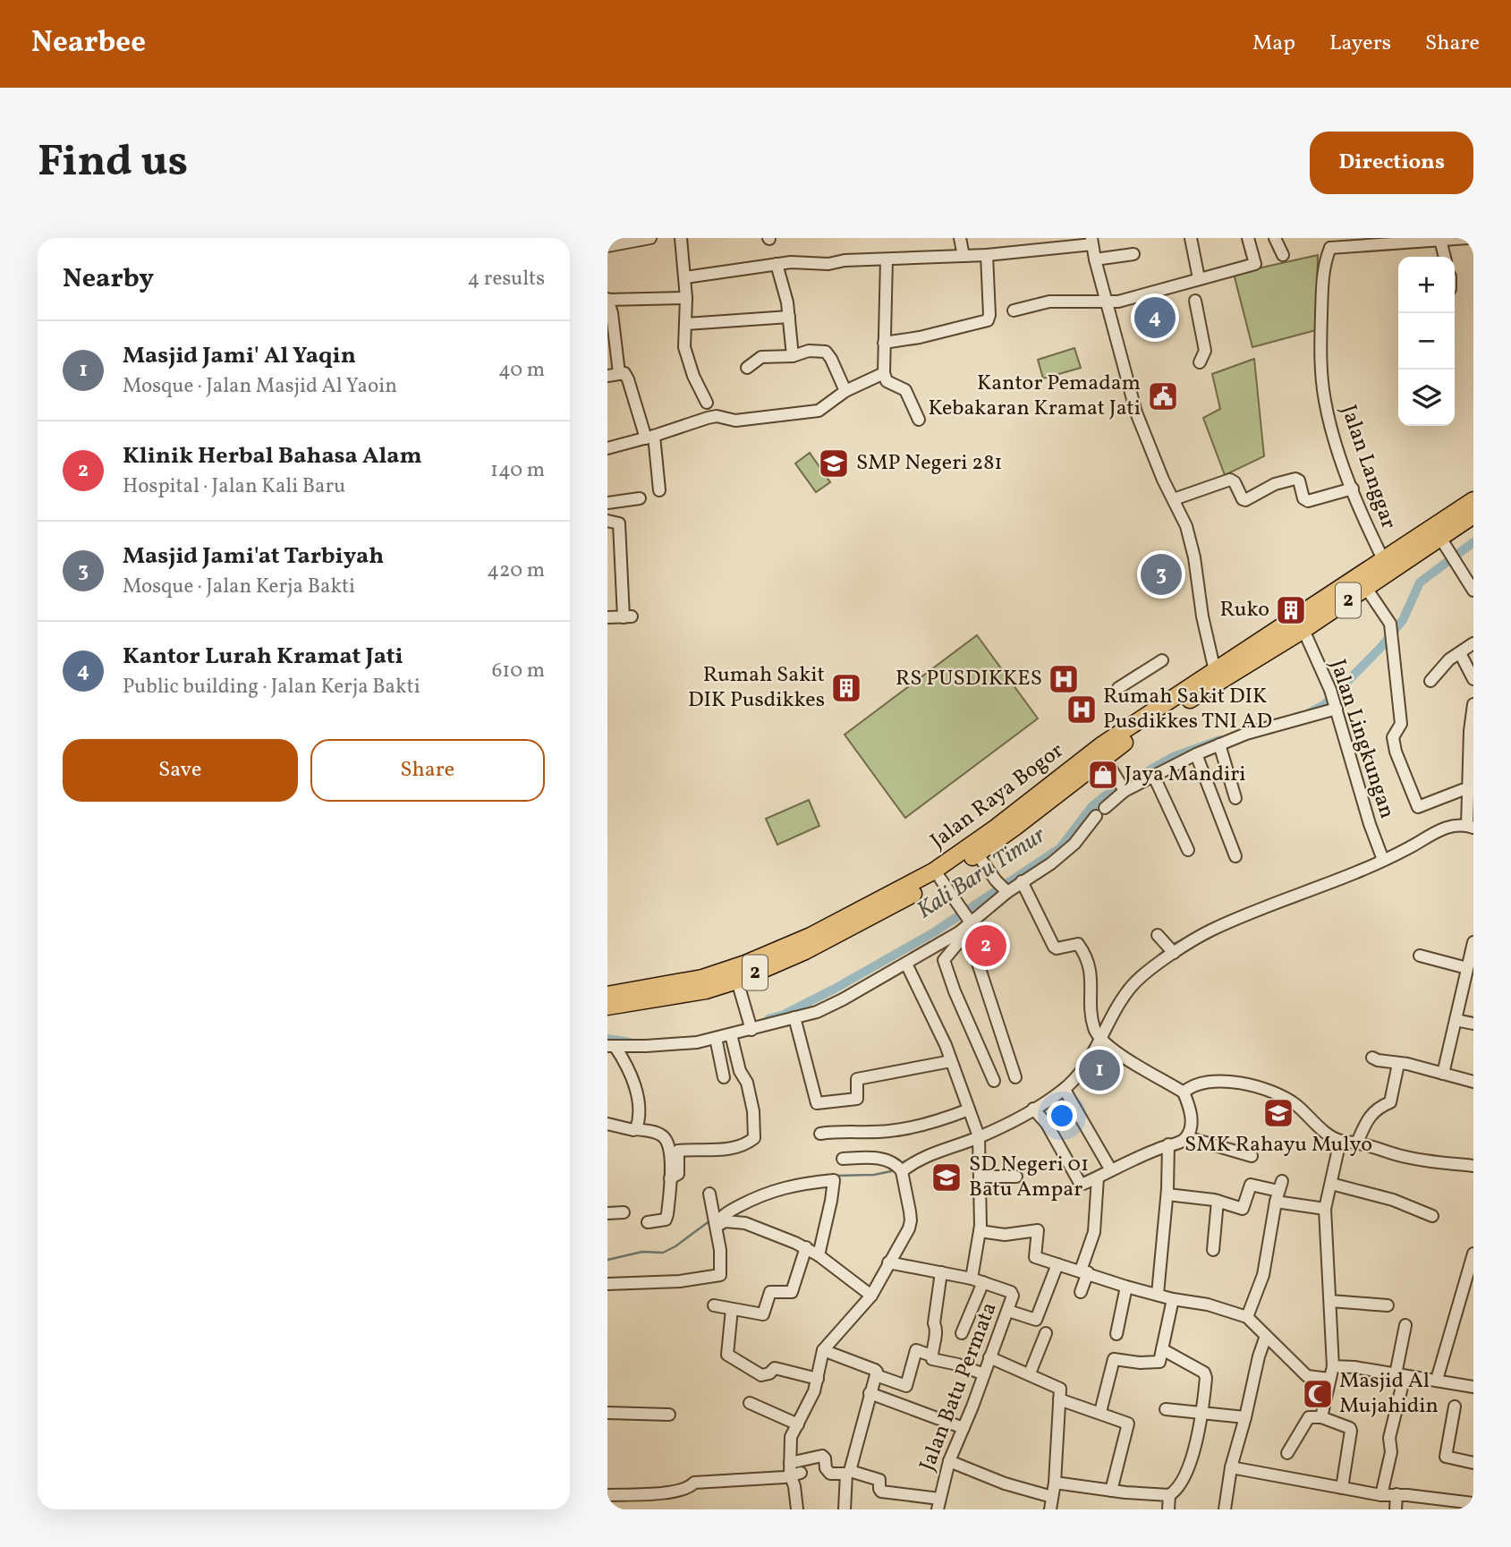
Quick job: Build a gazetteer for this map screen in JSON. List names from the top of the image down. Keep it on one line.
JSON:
{"streets":{"highway":["2","Jalan Raya Bogor"],"street":["Jalan Langgar","Jalan Lingkungan","Jalan Batu Permata"]},"crossings":[["Jalan Langgar","Jalan Raya Bogor"],["Jalan Lingkungan","Jalan Raya Bogor"]],"water":["Kali Baru Timur"],"places":{"public building":["Kantor Pemadam Kebakaran Kramat Jati"],"school or university":["SMP Negeri 281","SMK Rahayu Mulyo","SD Negeri 01 Batu Ampar"],"building":["Ruko","Rumah Sakit DIK Pusdikkes"],"hospital":["RS PUSDIKKES","Rumah Sakit DIK Pusdikkes TNI AD"],"shop":["Jaya Mandiri"],"mosque":["Masjid Al Mujahidin"]},"page":{"header":"Nearbee","nav":["Map","Layers","Share"],"buttons":["Directions",["Save","Share"]],"title":"Find us","heading":["Nearby","4 results"],"map_buttons":["+","−"],"pins":["4","3","2","1"],"list":[{"mark":"1","name":"Masjid Jami' Al Yaqin","note":"Mosque · Jalan Masjid Al Yaoin","value":"40 m"},{"mark":"2","name":"Klinik Herbal Bahasa Alam","note":"Hospital · Jalan Kali Baru","value":"140 m"},{"mark":"3","name":"Masjid Jami'at Tarbiyah","note":"Mosque · Jalan Kerja Bakti","value":"420 m"},{"mark":"4","name":"Kantor Lurah Kramat Jati","note":"Public building · Jalan Kerja Bakti","value":"610 m"}]}}
